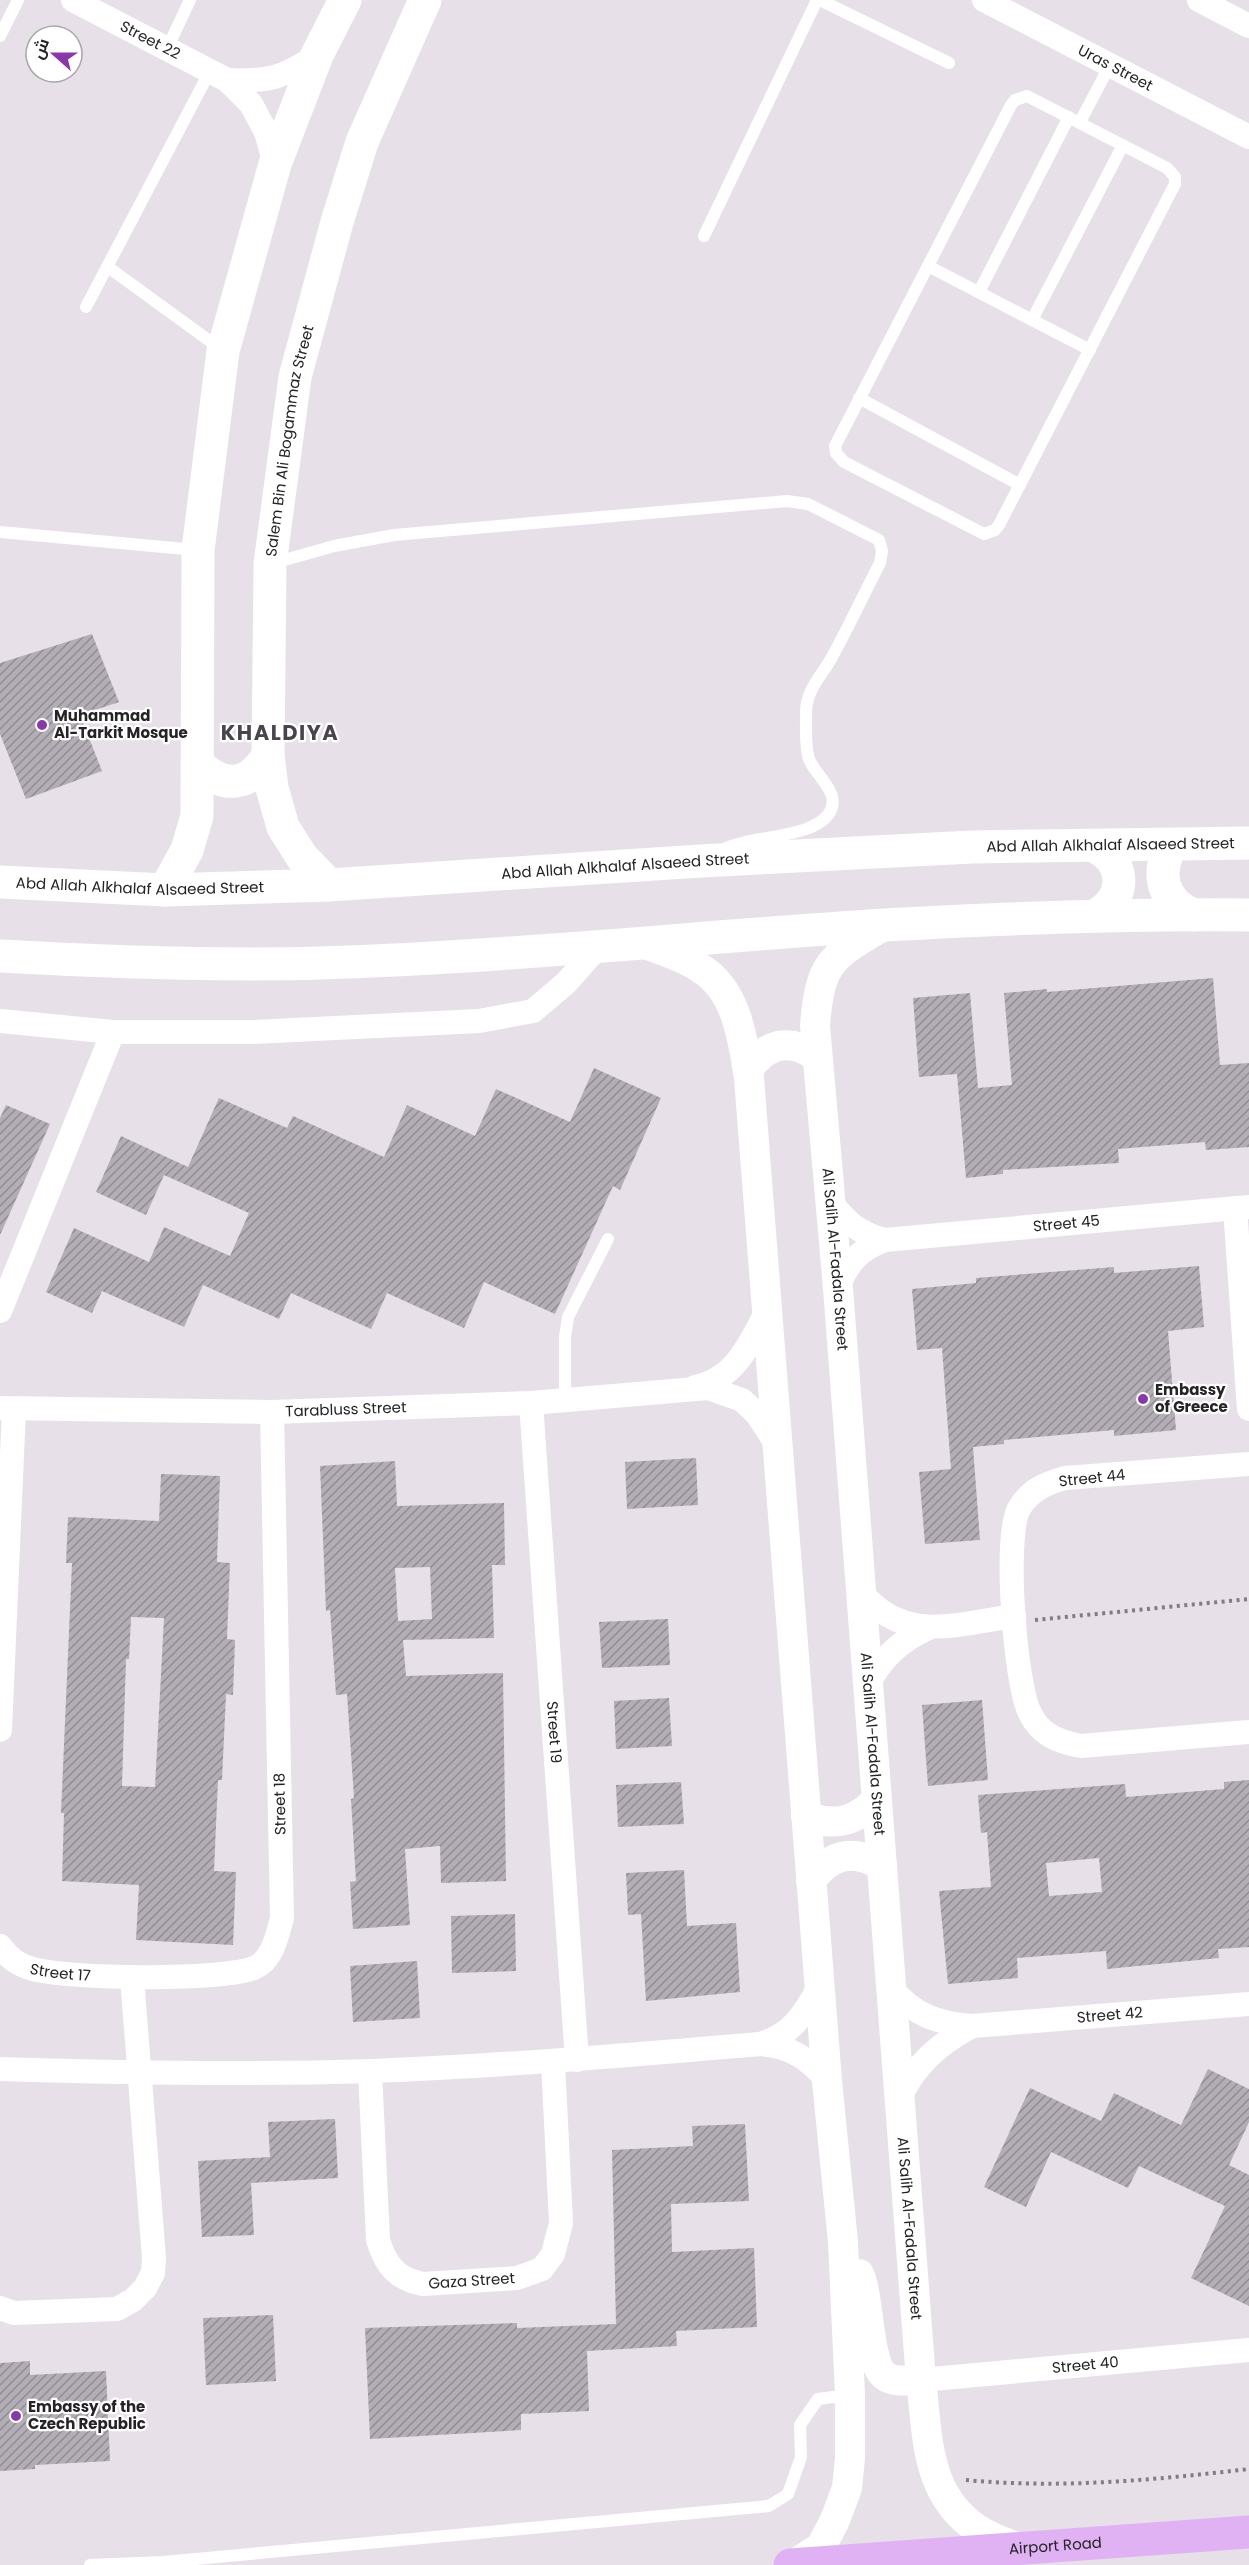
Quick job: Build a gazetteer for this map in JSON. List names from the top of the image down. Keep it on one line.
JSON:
{"streets":{"highway":["Airport Road"],"main road":["Salem Bin Ali Bogammaz Street","Abd Allah Alkhalaf Alsaeed Street"],"street":["Street 22","Uras Street","Street 45","Ali Salih Al-Fadala Street","Tarabluss Street","Street 44","Street 19","Street 18","Street 17","Street 42","Gaza Street","Street 40"]},"crossings":[["Salem Bin Ali Bogammaz Street","Abd Allah Alkhalaf Alsaeed Street"],["Street 45","Ali Salih Al-Fadala Street"],["Ali Salih Al-Fadala Street","Street 42"],["Ali Salih Al-Fadala Street","Street 40"],["Ali Salih Al-Fadala Street","Airport Road"],["Tarabluss Street","Street 19"],["Tarabluss Street","Street 18"],["Street 19","Gaza Street"],["Street 18","Street 17"]],"districts":["KHALDIYA"],"places":["Muhammad Al-Tarkit Mosque","Embassy of Greece","Embassy of the Czech Republic"],"north":"left"}
